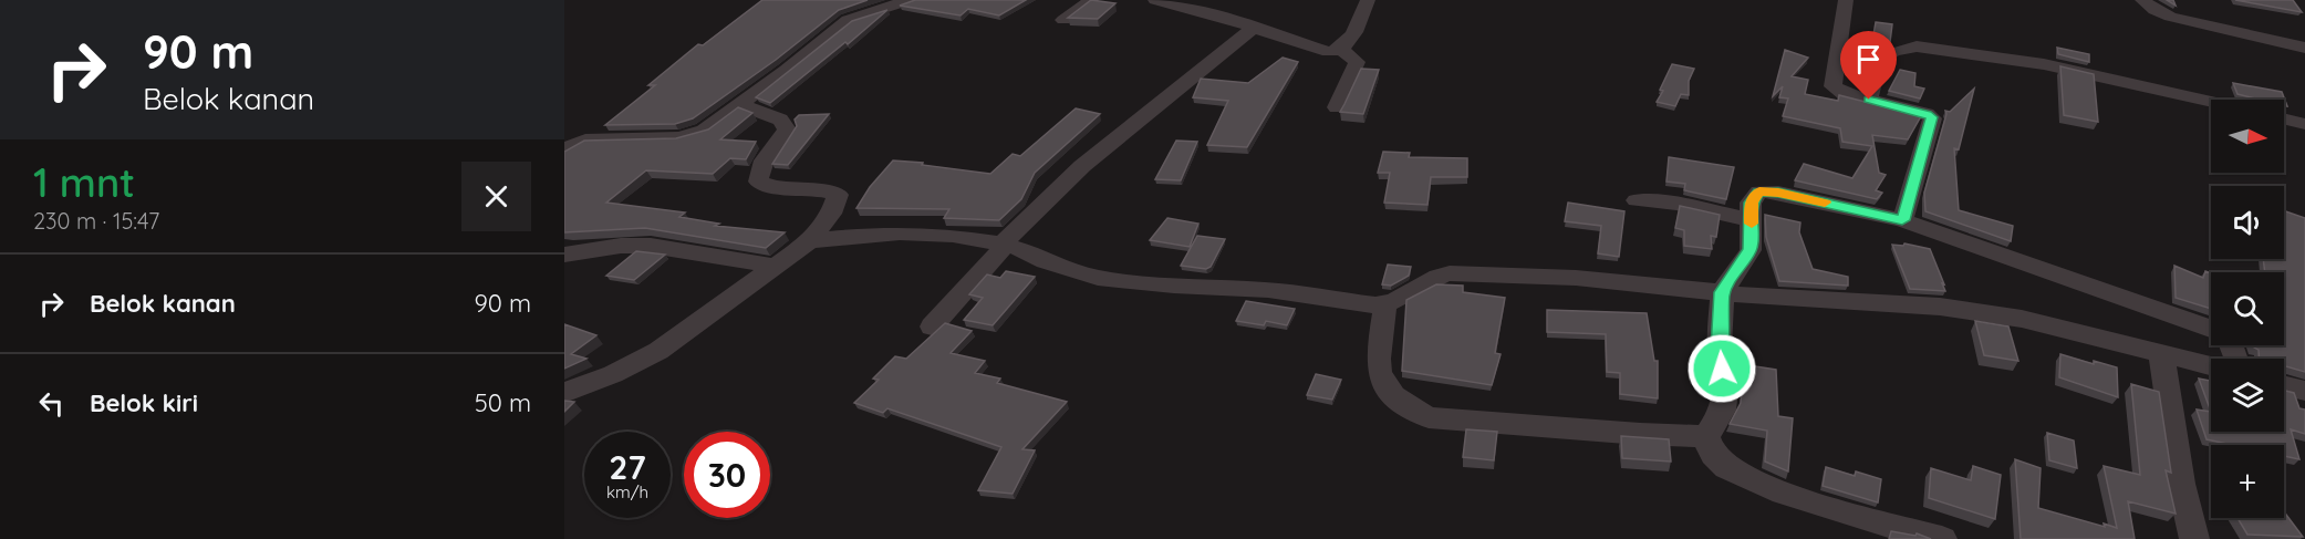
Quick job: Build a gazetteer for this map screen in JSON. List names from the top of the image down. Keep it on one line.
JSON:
{"north":"right","page":{"turn":["90 m","Belok kanan"],"map_buttons":"+","heading":["1 mnt","230 m · 15:47"],"list":[{"name":"Belok kanan","value":"90 m"},{"name":"Belok kiri","value":"50 m"}],"speed":"27 km/h","limit":"30"}}
